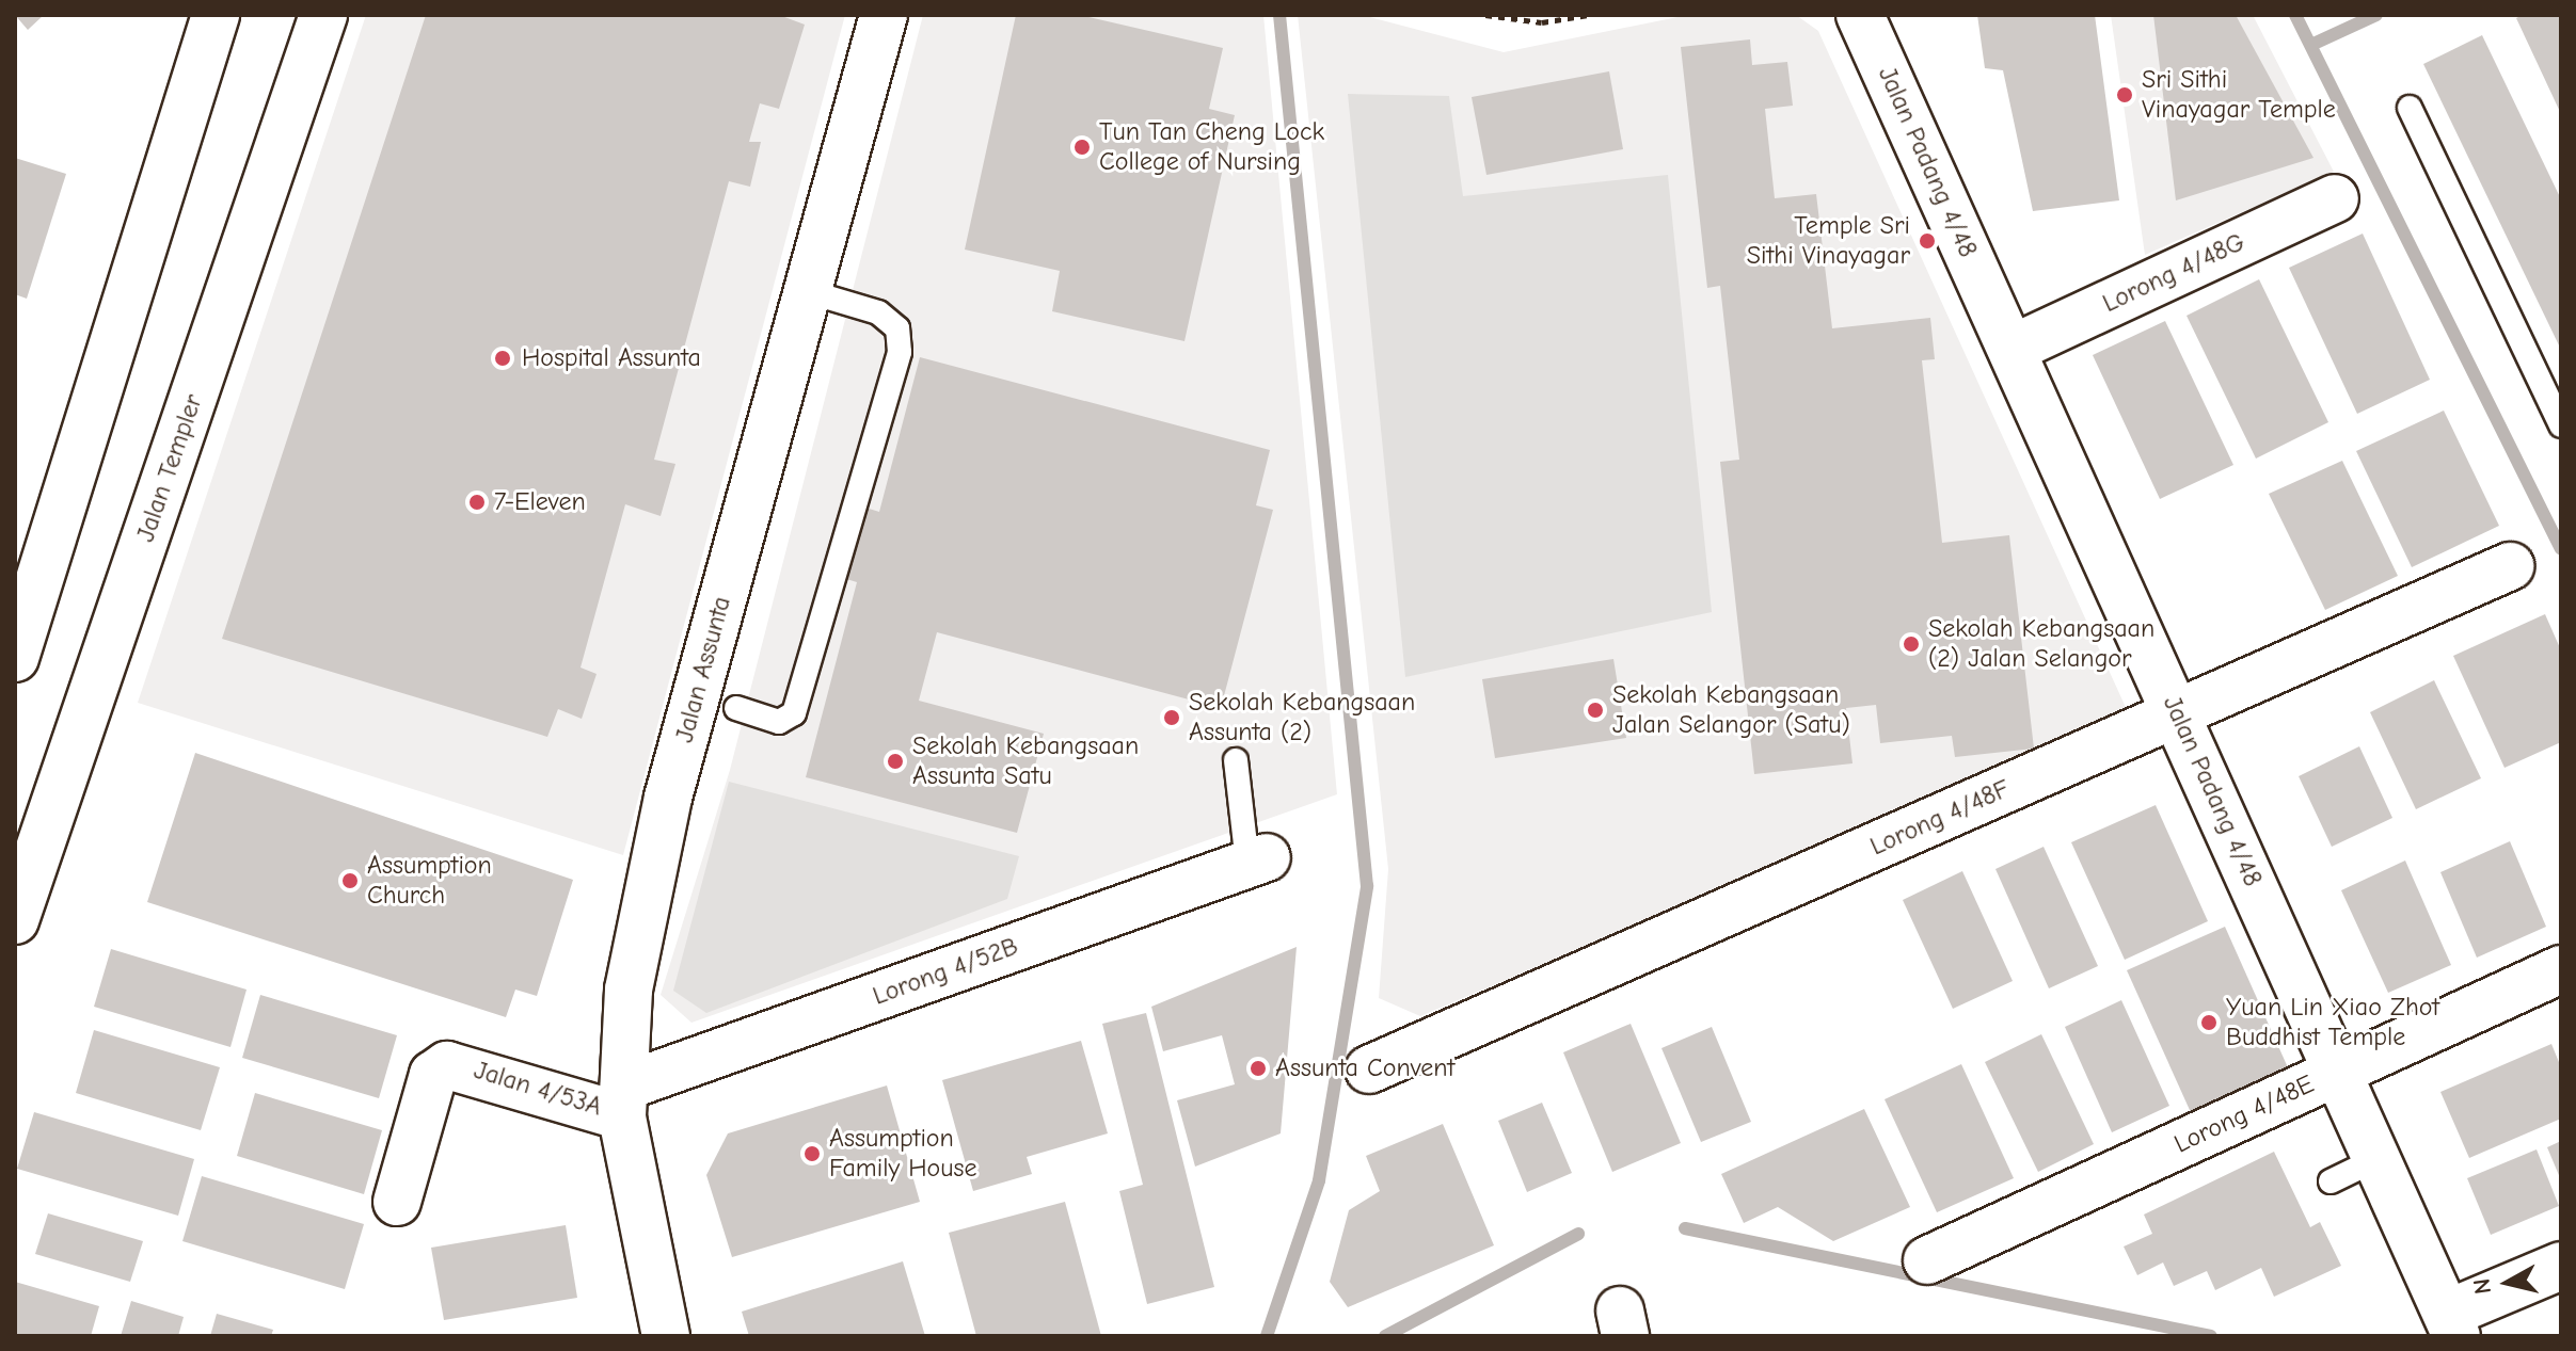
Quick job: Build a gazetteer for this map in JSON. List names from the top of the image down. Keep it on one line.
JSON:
{"streets":{"street":["Jalan Padang 4/48","Lorong 4/48G","Jalan Templer","Jalan Assunta","Lorong 4/48F","Lorong 4/52B","Jalan 4/53A","Lorong 4/48E"]},"crossings":[["Jalan Padang 4/48","Lorong 4/48G"],["Jalan Padang 4/48","Lorong 4/48F"],["Jalan Padang 4/48","Lorong 4/48E"],["Jalan Assunta","Lorong 4/52B"],["Jalan Assunta","Jalan 4/53A"],["Lorong 4/52B","Jalan 4/53A"]],"places":["Sri Sithi Vinayagar Temple","Tun Tan Cheng Lock College of Nursing","Temple Sri Sithi Vinayagar","Hospital Assunta","7-Eleven","Sekolah Kebangsaan (2) Jalan Selangor","Sekolah Kebangsaan Jalan Selangor (Satu)","Sekolah Kebangsaan Assunta (2)","Sekolah Kebangsaan Assunta Satu","Assumption Church","Yuan Lin Xiao Zhot Buddhist Temple","Assunta Convent","Assumption Family House"],"north":"left"}
